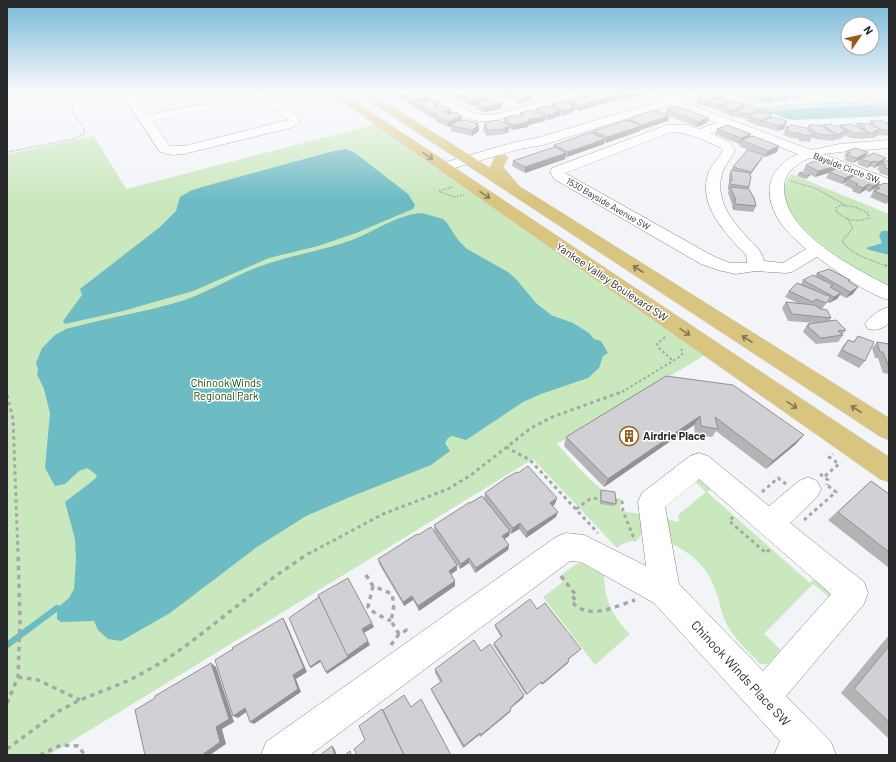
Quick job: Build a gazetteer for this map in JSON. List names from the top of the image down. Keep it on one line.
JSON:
{"streets":{"main road":["Yankee Valley Boulevard SW"],"street":["Bayside Circle SW","1530 Bayside Avenue SW","Chinook Winds Place SW"]},"parks":["Chinook Winds Regional Park"],"places":{"building":["Airdrie Place"]},"north":"top right"}
